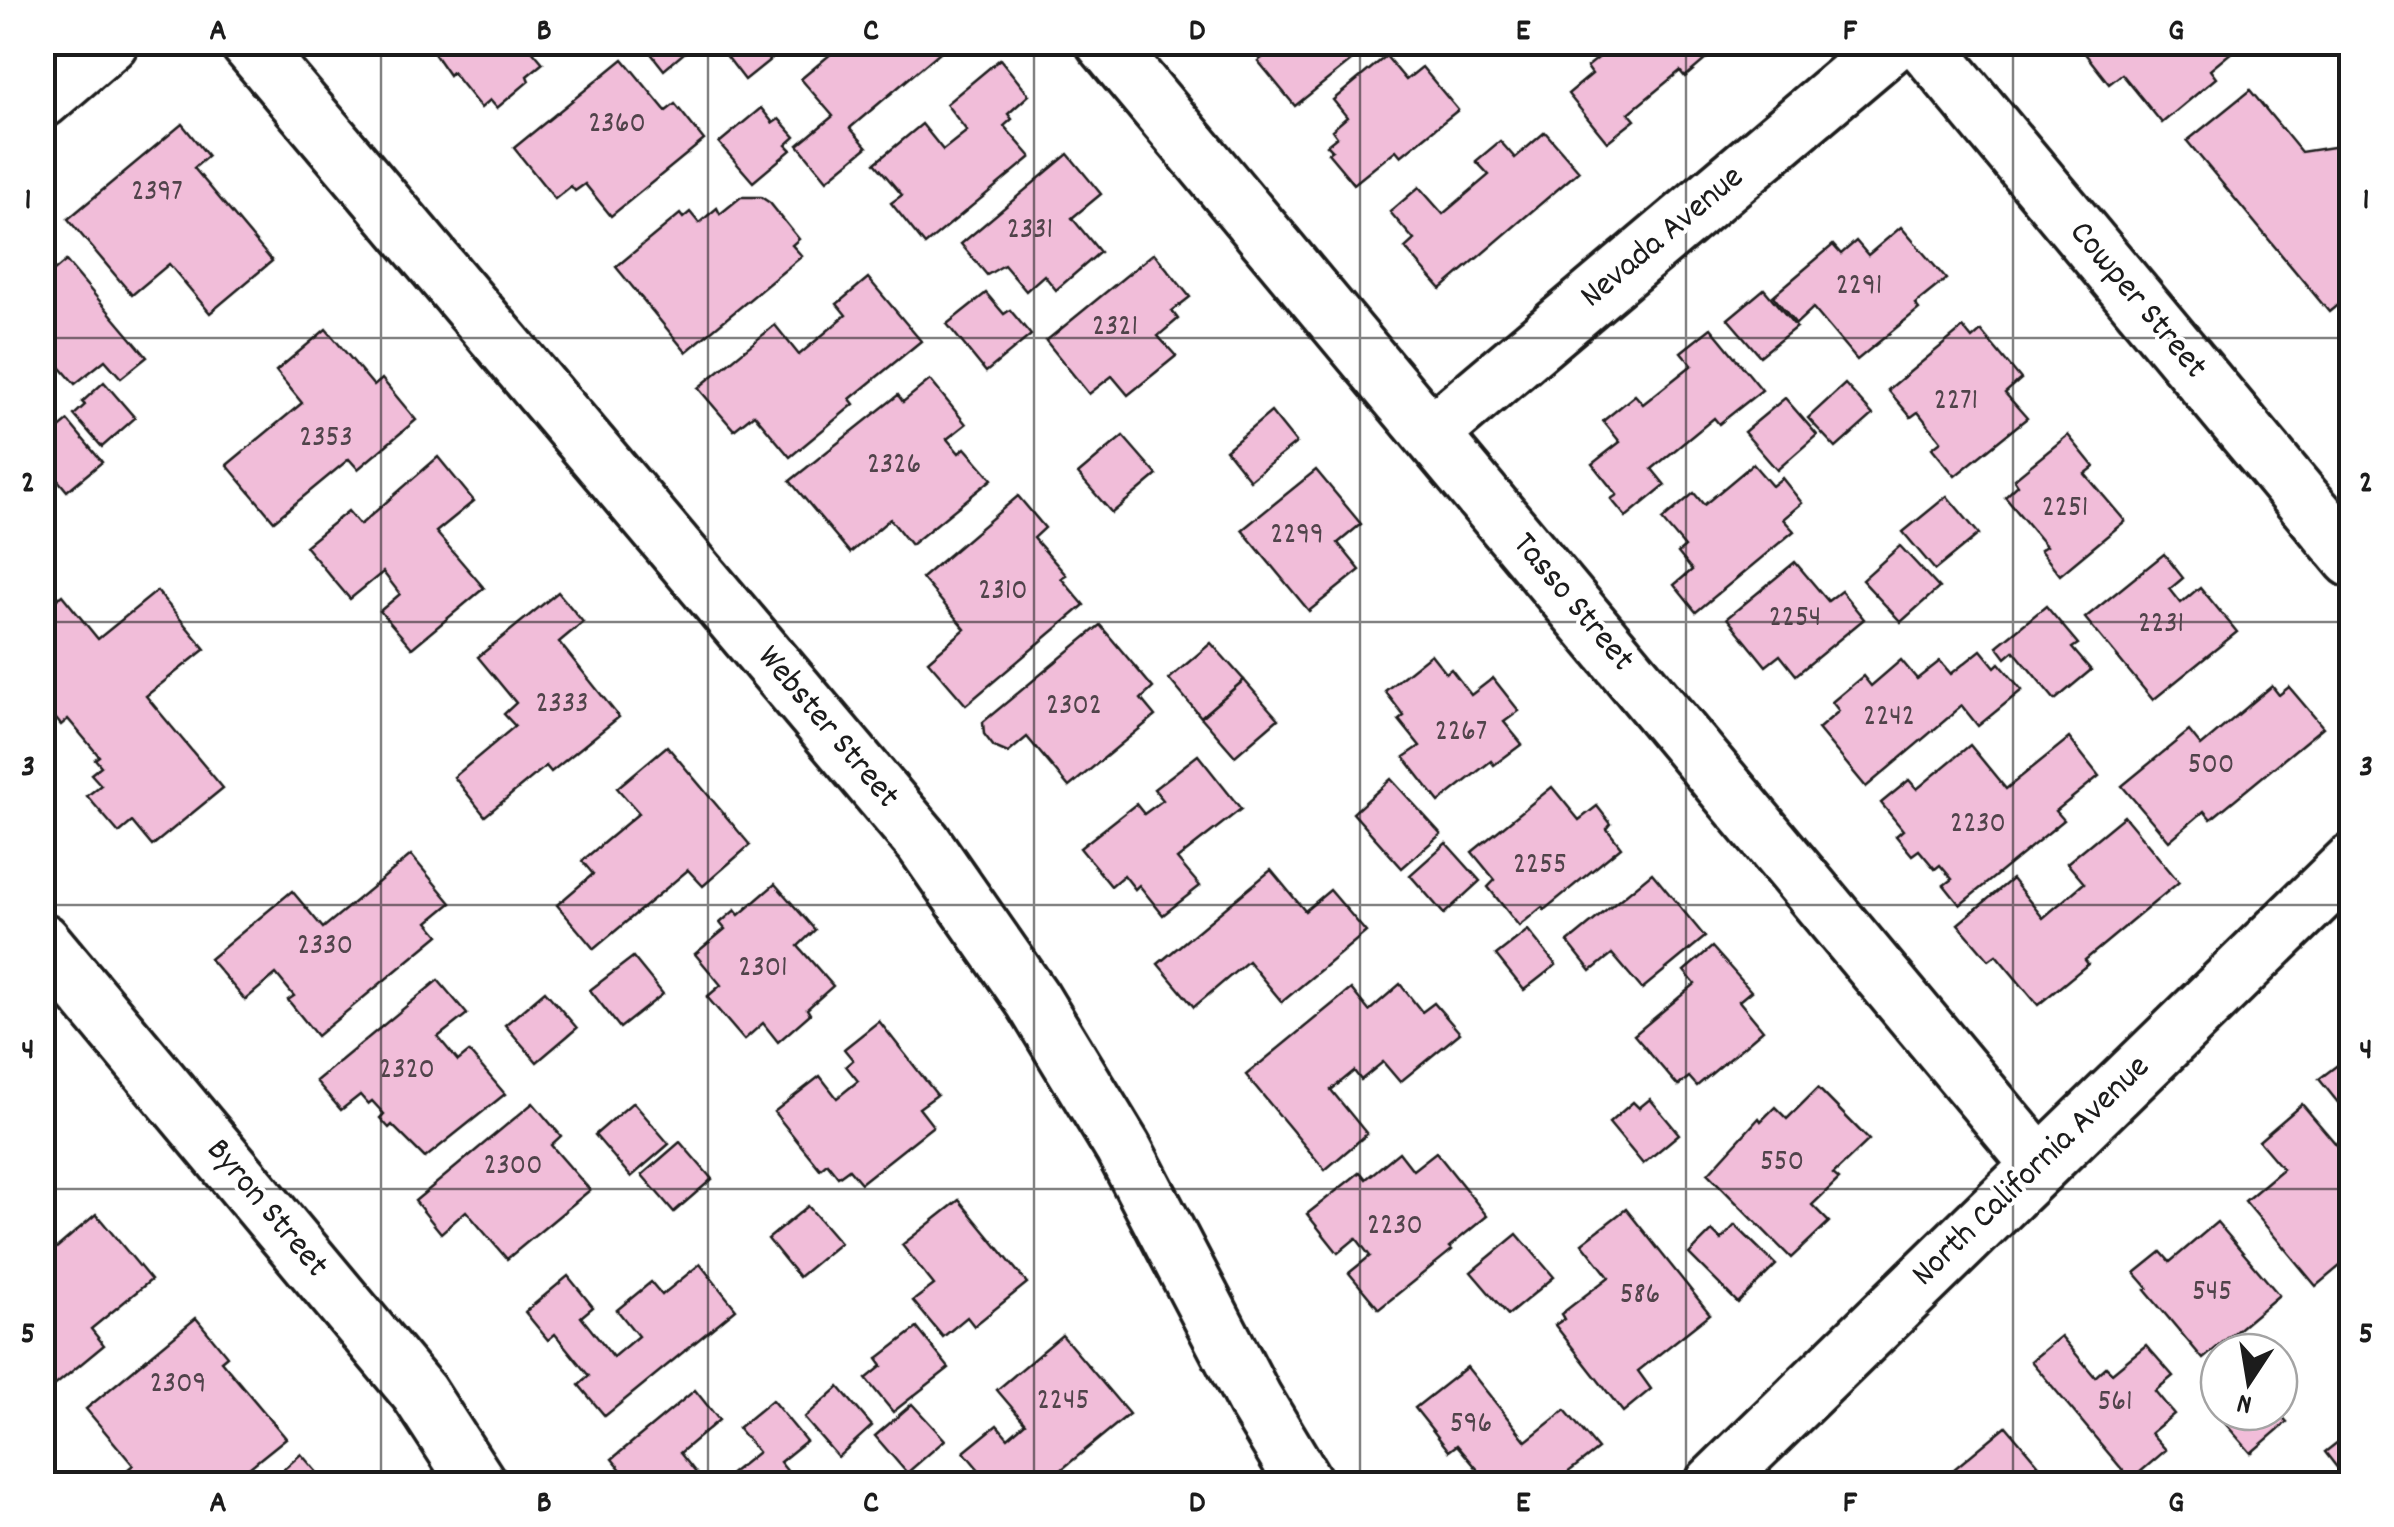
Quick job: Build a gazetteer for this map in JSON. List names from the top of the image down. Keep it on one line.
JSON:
{"streets":{"street":["Nevada Avenue","Cowper Street","Tasso Street","Webster Street","North California Avenue","Byron Street"]},"crossings":[["Nevada Avenue","Tasso Street"],["Tasso Street","North California Avenue"]],"house_numbers":["2360","2397","2331","2291","2321","2271","2353","2326","2251","2299","2310","2254","2231","2333","2302","2242","2267","500","2230","2255","2330","2301","2320","550","2300","2230","545","586","2309","2245","561","596"],"north":"bottom","grid":{"columns":["A","B","C","D","E","F","G"],"rows":["1","2","3","4","5"]}}
